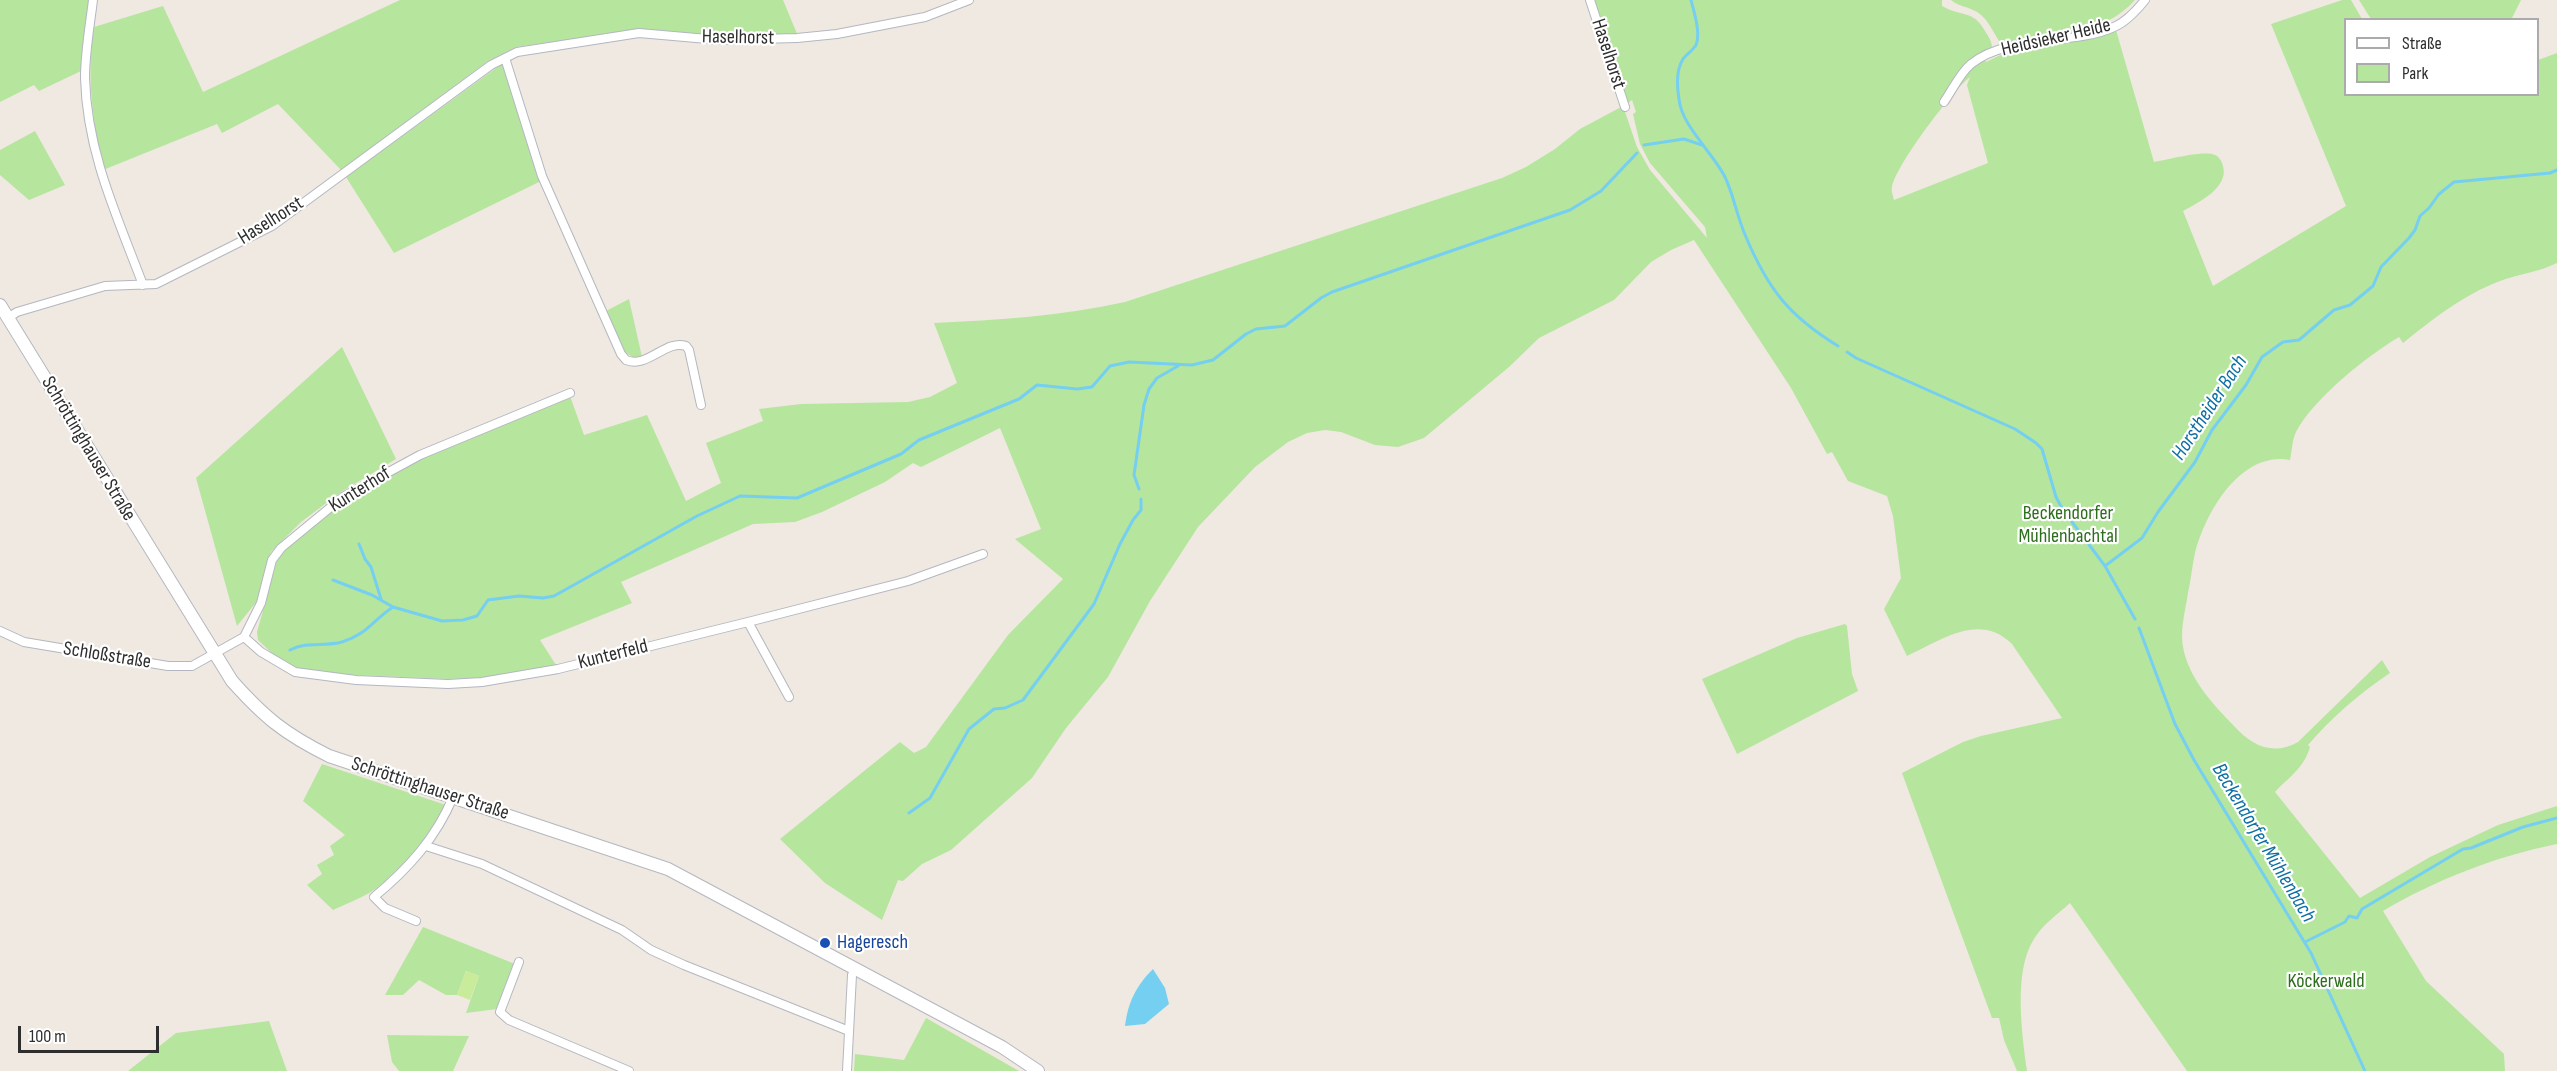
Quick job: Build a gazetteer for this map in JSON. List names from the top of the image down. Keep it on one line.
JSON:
{"streets":{"main road":["Schröttinghauser Straße"],"street":["Haselhorst","Heidsieker Heide","Kunterhof","Kunterfeld","Schloßstraße"]},"crossings":[["Haselhorst","Schröttinghauser Straße"],["Schröttinghauser Straße","Schloßstraße"],["Kunterhof","Kunterfeld"]],"water":["Horstheider Bach","Beckendorfer Mühlenbach"],"parks":["Beckendorfer Mühlenbachtal","Köckerwald"],"places":["Hageresch"],"legend":["Straße","Park"],"scale_bar":"100 m"}
